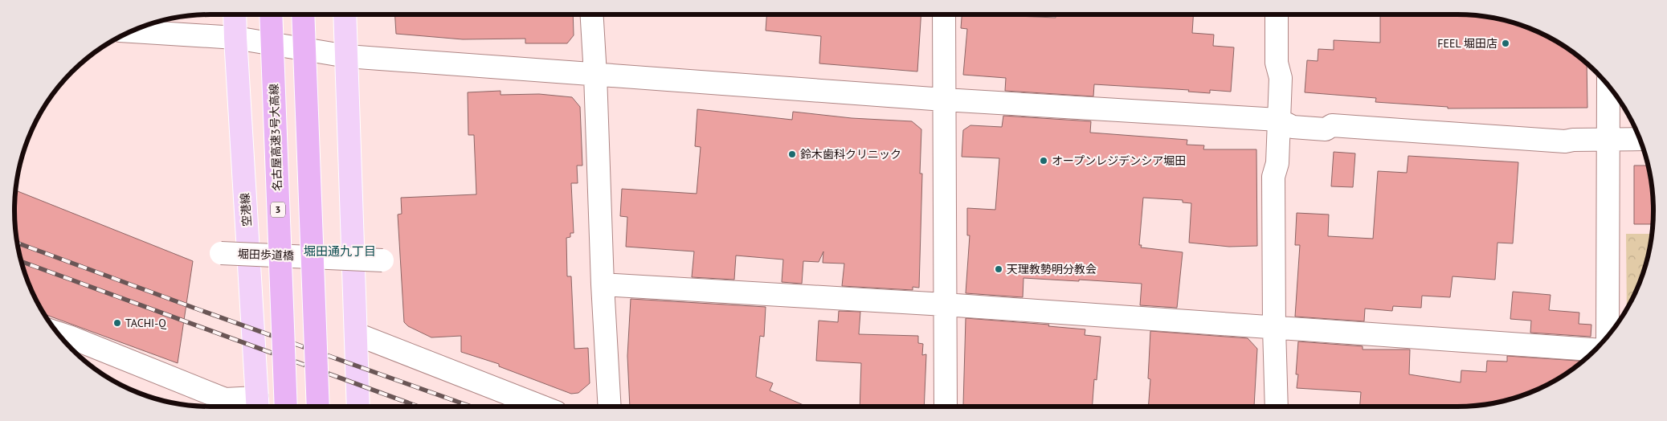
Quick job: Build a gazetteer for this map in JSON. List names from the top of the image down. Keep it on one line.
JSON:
{"streets":{"highway":["名古屋高速3号大高線","3"],"main road":["空港線"],"street":["堀田歩道橋"]},"districts":["堀田通九丁目"],"places":["FEEL 堀田店","鈴木歯科クリニック","オープンレジデンシア堀田","天理教勢明分教会","TACHI-Q"]}
